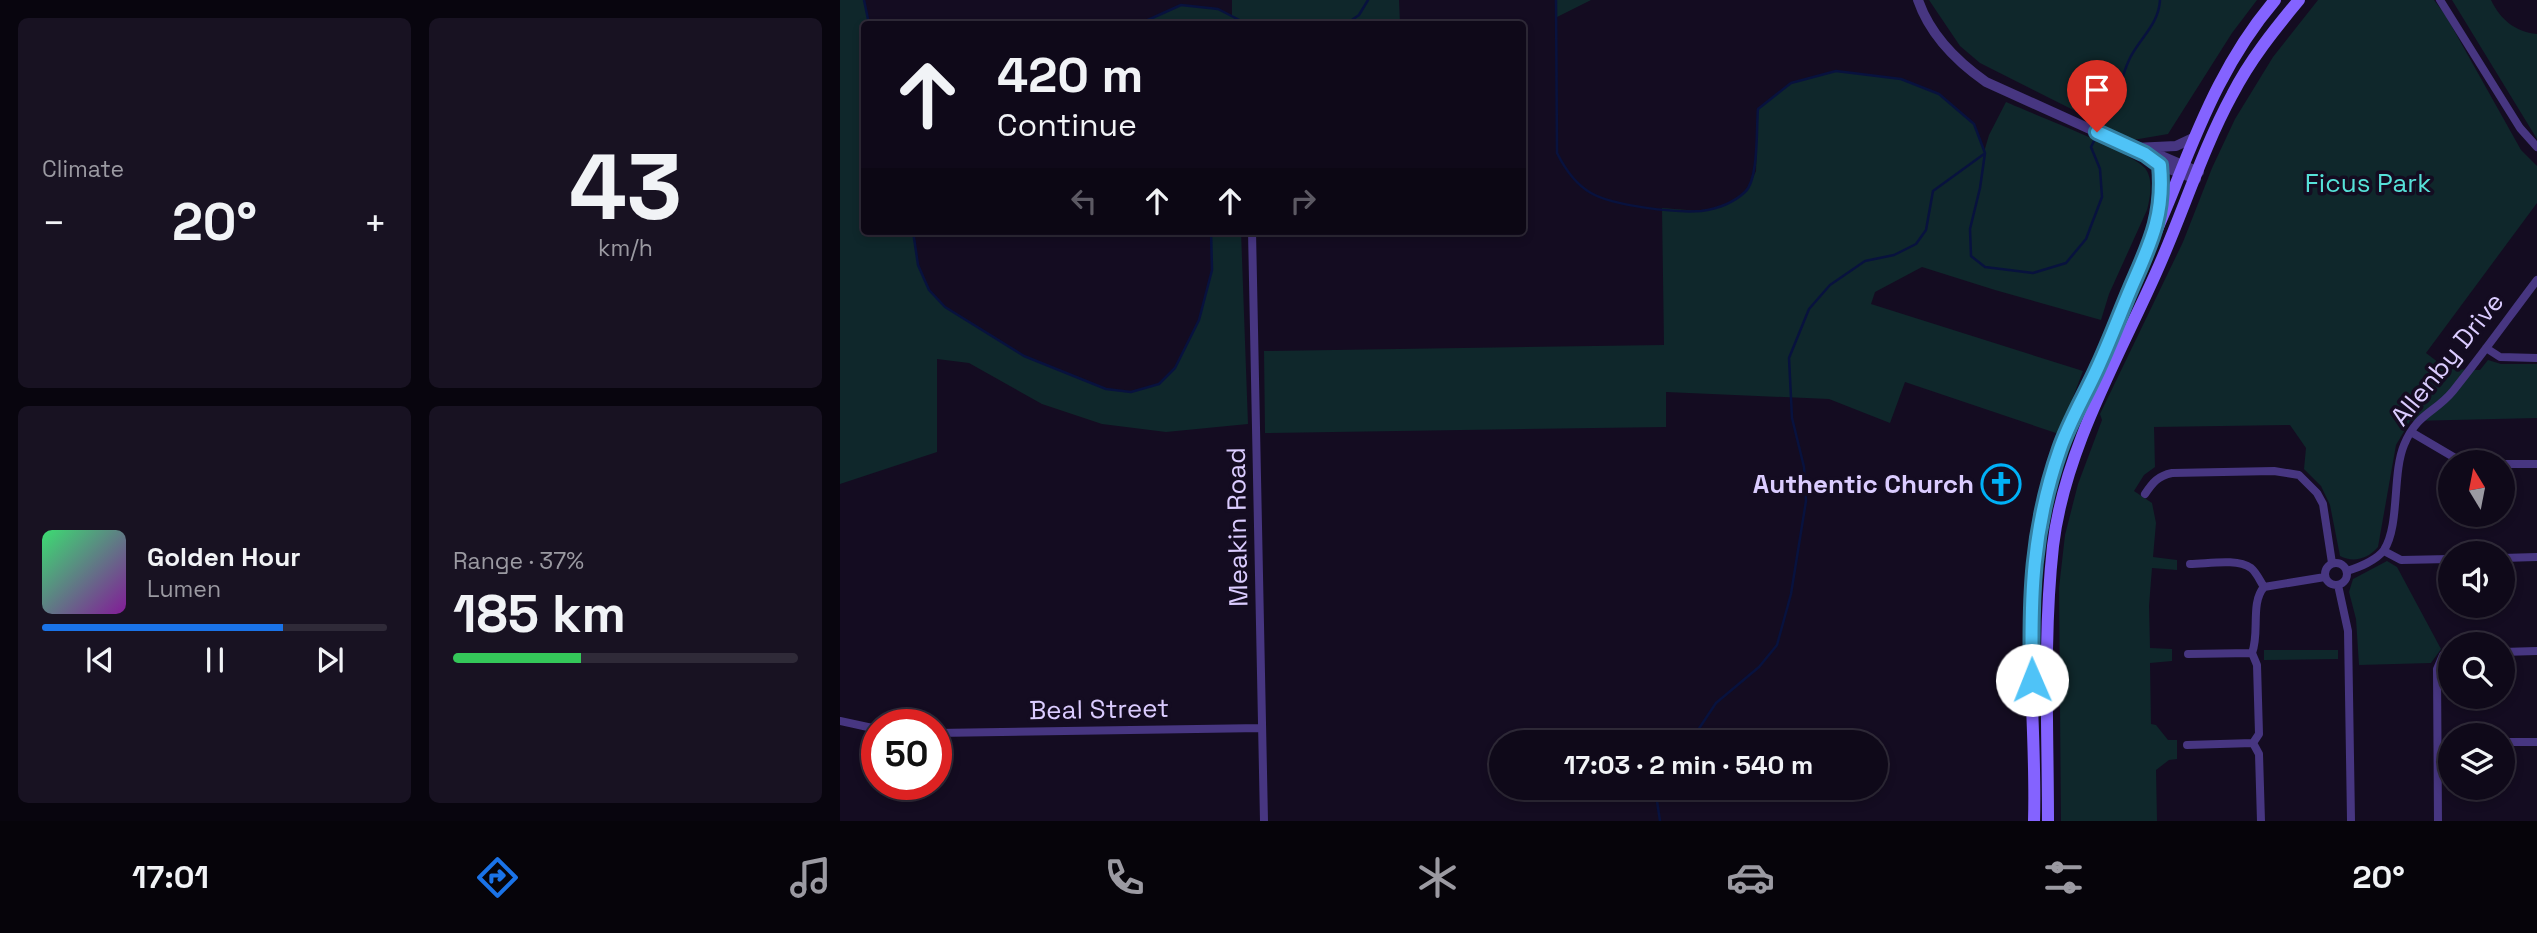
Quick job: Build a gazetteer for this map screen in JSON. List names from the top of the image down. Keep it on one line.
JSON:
{"streets":{"street":["Allenby Drive","Meakin Road","Beal Street"]},"crossings":[["Meakin Road","Beal Street"]],"parks":["Ficus Park"],"places":{"church":["Authentic Church"]},"north":"top","page":{"tile":["Climate",["43","km/h"],["Range · 37%","185 km"]],"turn":["420 m","Continue"],"heat":["−","20°","+"],"song":["Golden Hour","Lumen"],"limit":"50","trip":"17:03 · 2 min · 540 m","tabs":["17:01","20°"]}}
